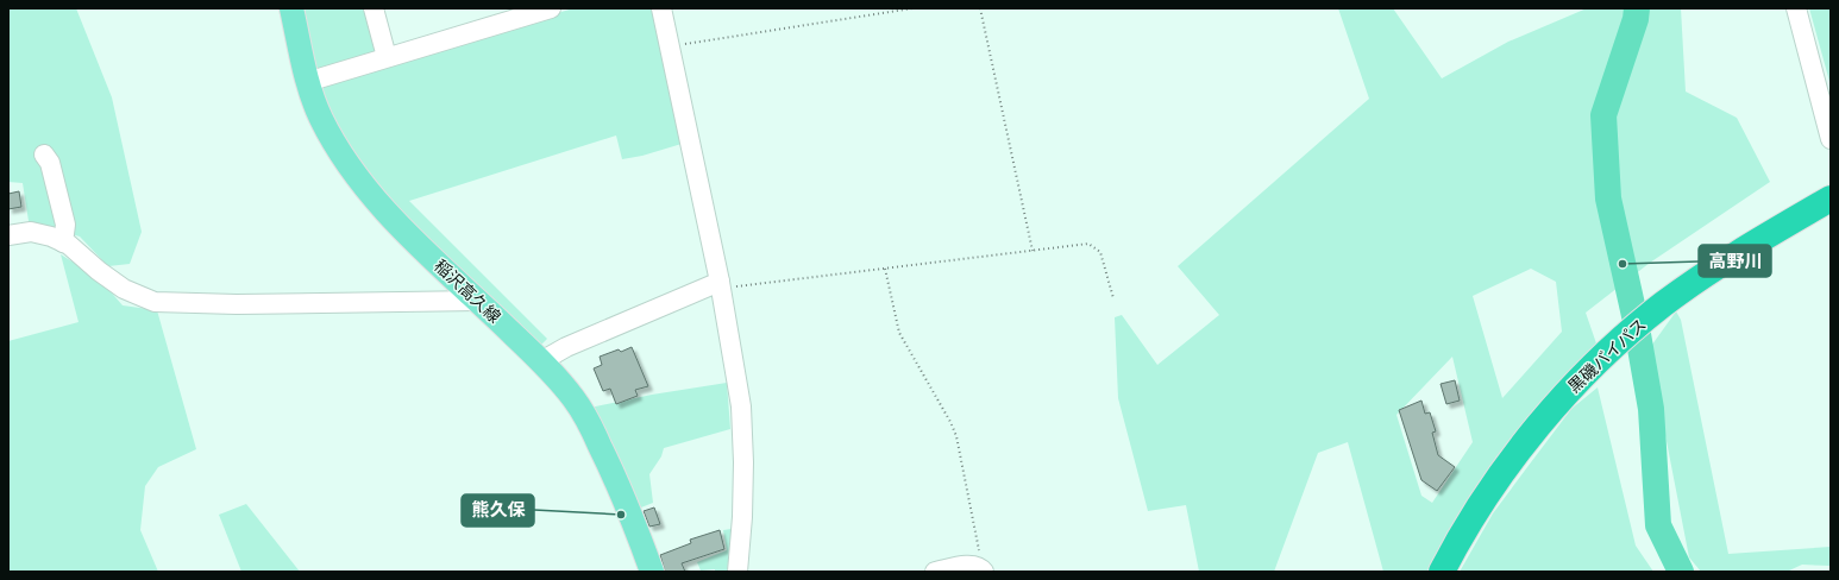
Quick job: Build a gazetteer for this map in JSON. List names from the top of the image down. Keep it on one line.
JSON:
{"streets":{"highway":["黒磯バイパス"],"main road":["稲沢高久線"]},"places":["高野川","熊久保"]}
